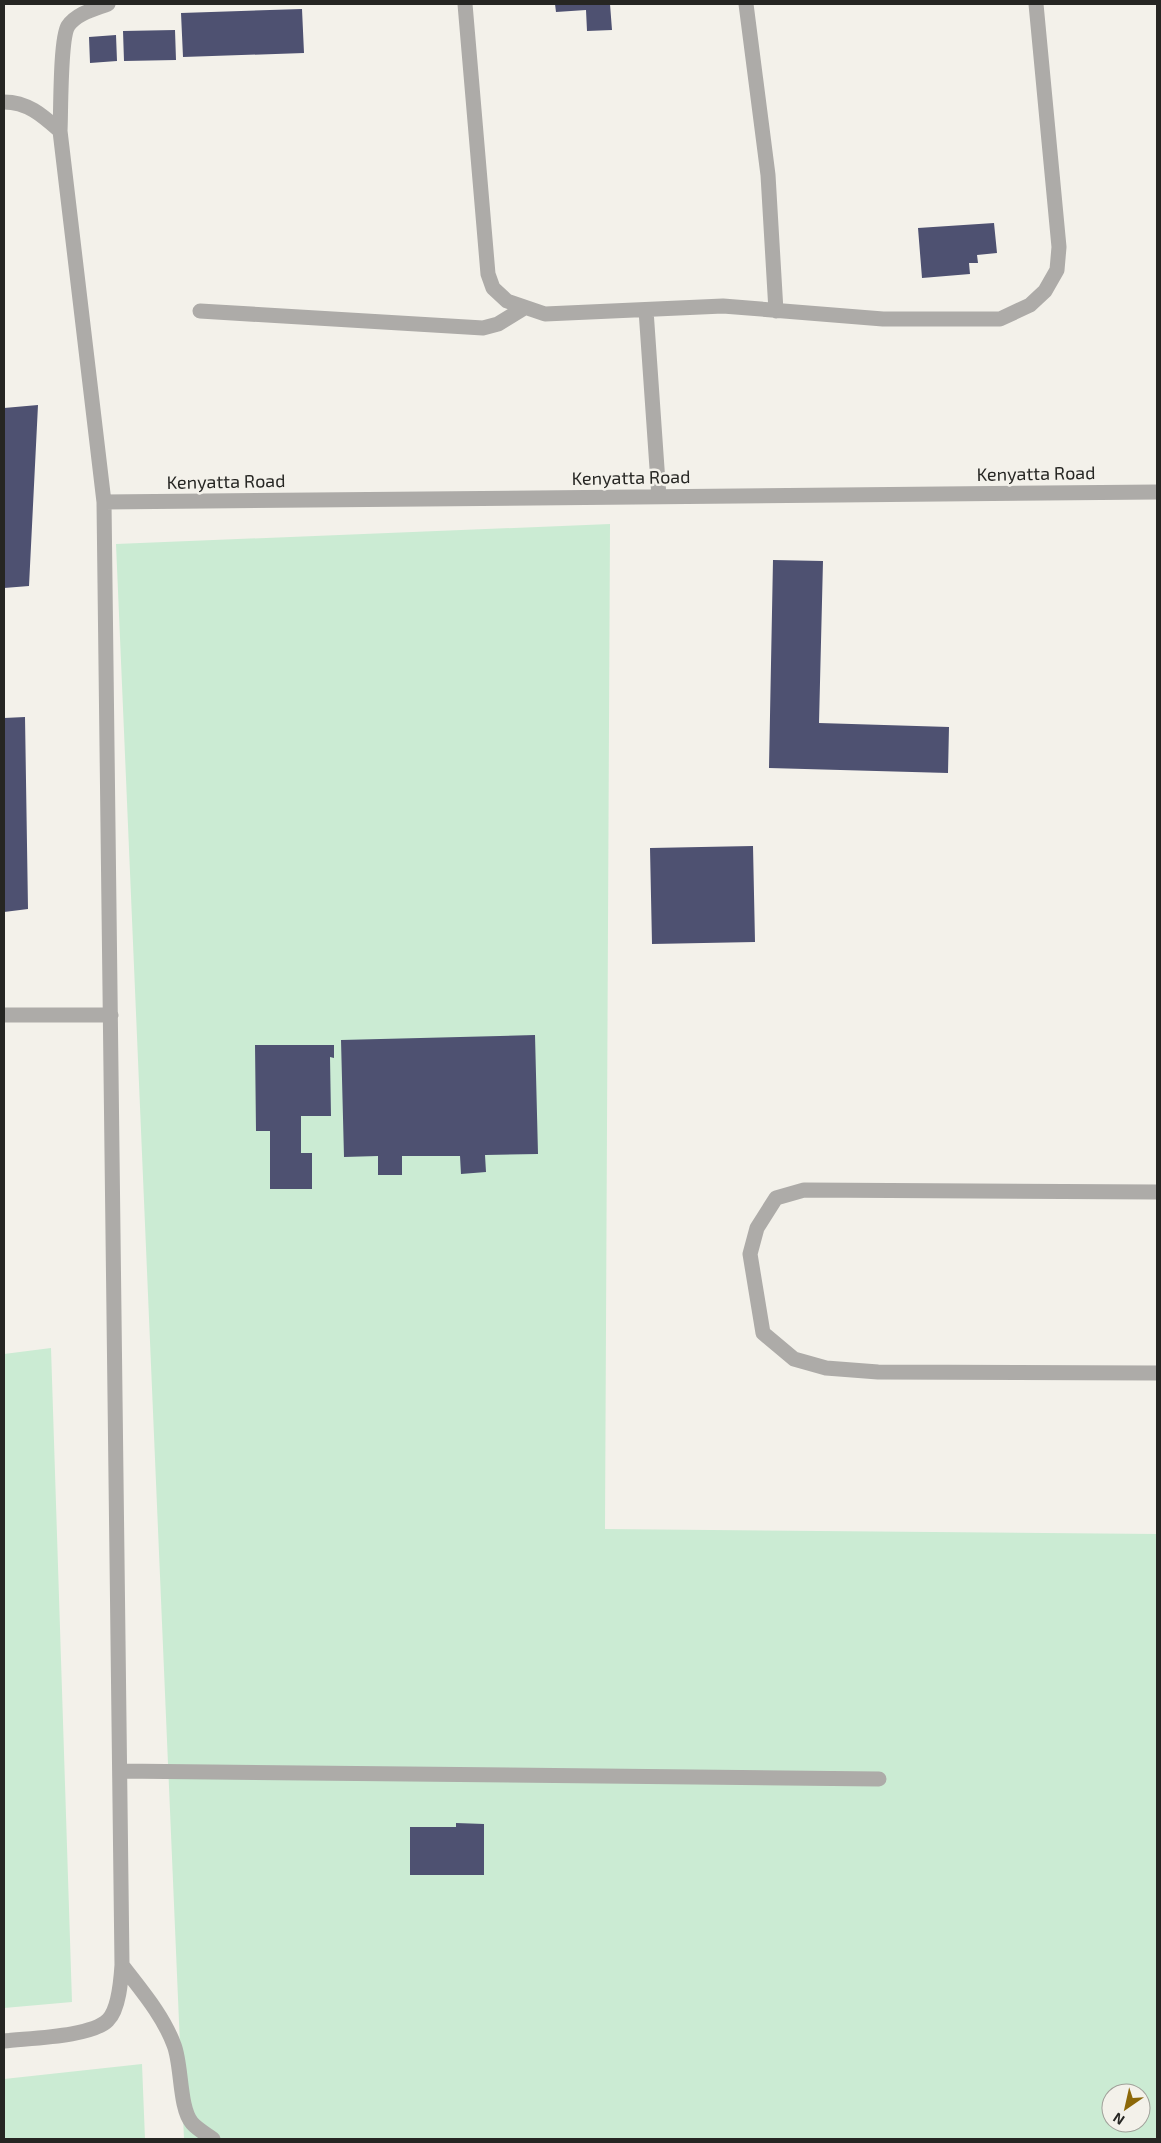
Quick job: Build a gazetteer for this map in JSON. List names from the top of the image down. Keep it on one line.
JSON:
{"streets":{"street":["Kenyatta Road"]},"north":"bottom left"}
